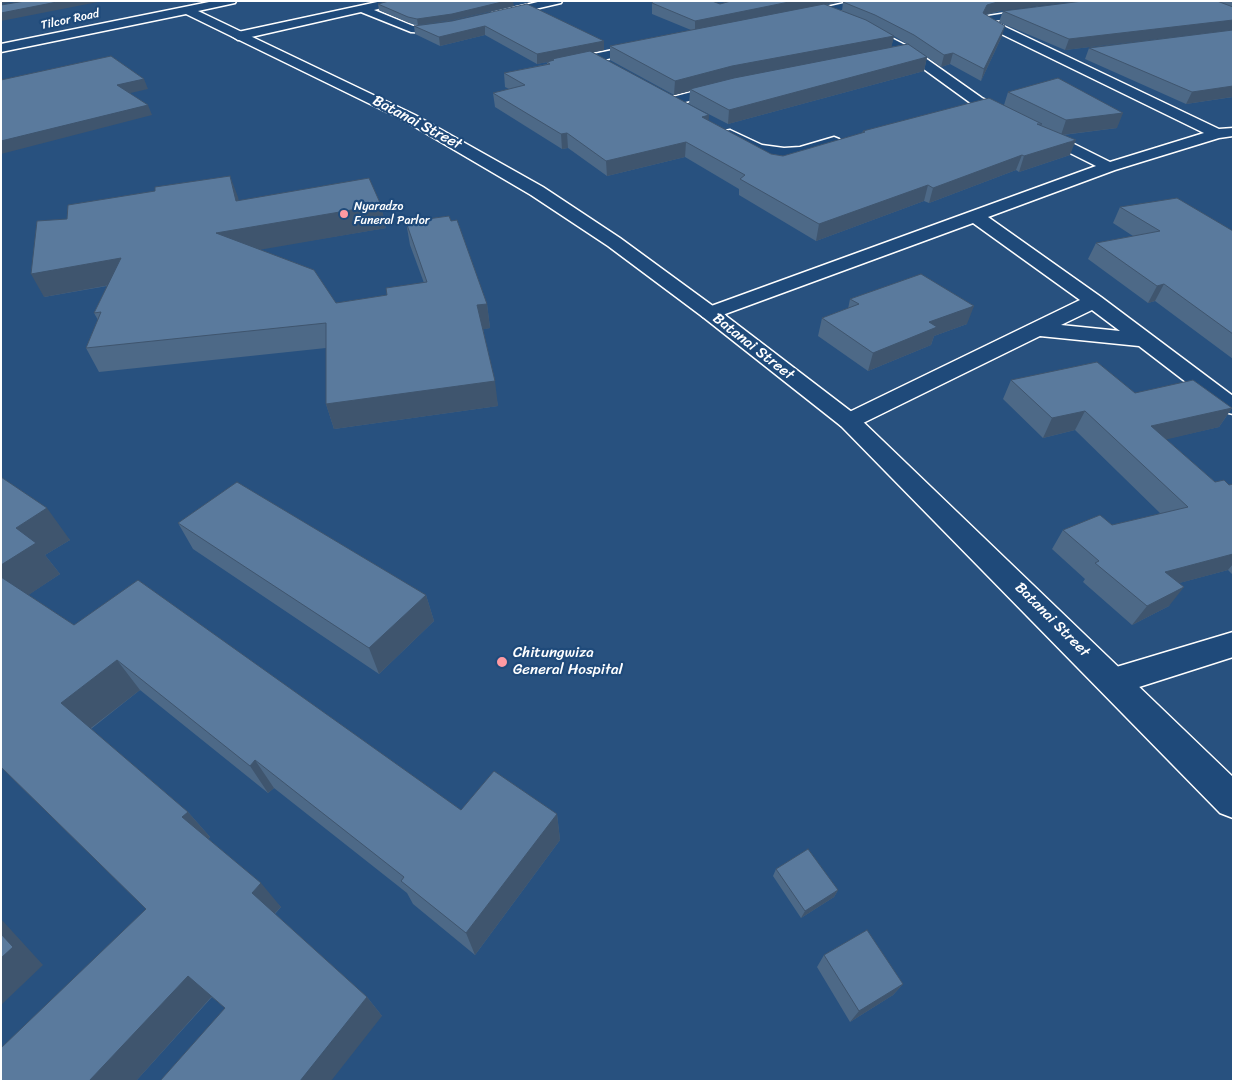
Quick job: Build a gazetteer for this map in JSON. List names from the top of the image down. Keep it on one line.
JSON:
{"streets":{"street":["Tilcor Road","Batanai Street"]},"crossings":[["Tilcor Road","Batanai Street"]],"places":["Nyaradzo Funeral Parlor","Chitungwiza General Hospital"]}
